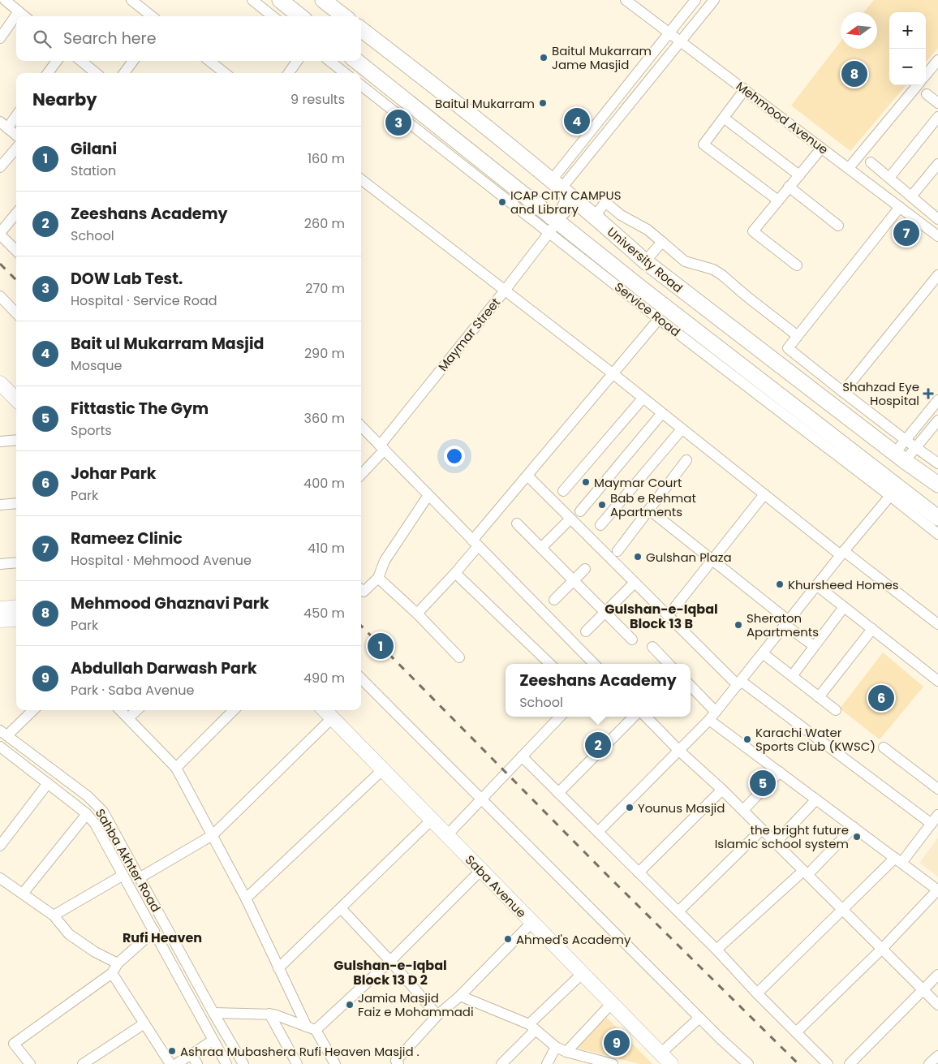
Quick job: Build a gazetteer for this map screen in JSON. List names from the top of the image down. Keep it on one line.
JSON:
{"streets":{"main road":["University Road","Saba Avenue"],"street":["Mehmood Avenue","Service Road","Maymar Street","Sahba Akhter Road"]},"crossings":[["University Road","Service Road"],["University Road","Maymar Street"]],"districts":["Gulshan-e-Iqbal Block 13 B","Rufi Heaven","Gulshan-e-Iqbal Block 13 D 2"],"places":{"other":["Baitul Mukarram Jame Masjid","Baitul Mukarram","ICAP CITY CAMPUS and Library","Maymar Court","Bab e Rehmat Apartments","Gulshan Plaza","Khursheed Homes","Sheraton Apartments","Karachi Water Sports Club (KWSC)","Younus Masjid","the bright future Islamic school system","Ahmed's Academy","Jamia Masjid Faiz e Mohammadi","Ashraa Mubashera Rufi Heaven Masjid ."],"health":["Shahzad Eye Hospital"]},"north":"left","page":{"map_buttons":["+","−"],"search":"Search here","pins":["8","4","3","7","1","6","2","5","9"],"heading":["Nearby","9 results"],"list":[{"mark":"1","name":"Gilani","note":"Station","value":"160 m"},{"mark":"2","name":"Zeeshans Academy","note":"School","value":"260 m"},{"mark":"3","name":"DOW Lab Test.","note":"Hospital · Service Road","value":"270 m"},{"mark":"4","name":"Bait ul Mukarram Masjid","note":"Mosque","value":"290 m"},{"mark":"5","name":"Fittastic The Gym","note":"Sports","value":"360 m"},{"mark":"6","name":"Johar Park","note":"Park","value":"400 m"},{"mark":"7","name":"Rameez Clinic","note":"Hospital · Mehmood Avenue","value":"410 m"},{"mark":"8","name":"Mehmood Ghaznavi Park","note":"Park","value":"450 m"},{"mark":"9","name":"Abdullah Darwash Park","note":"Park · Saba Avenue","value":"490 m"}],"popup":["Zeeshans Academy","School"]}}
